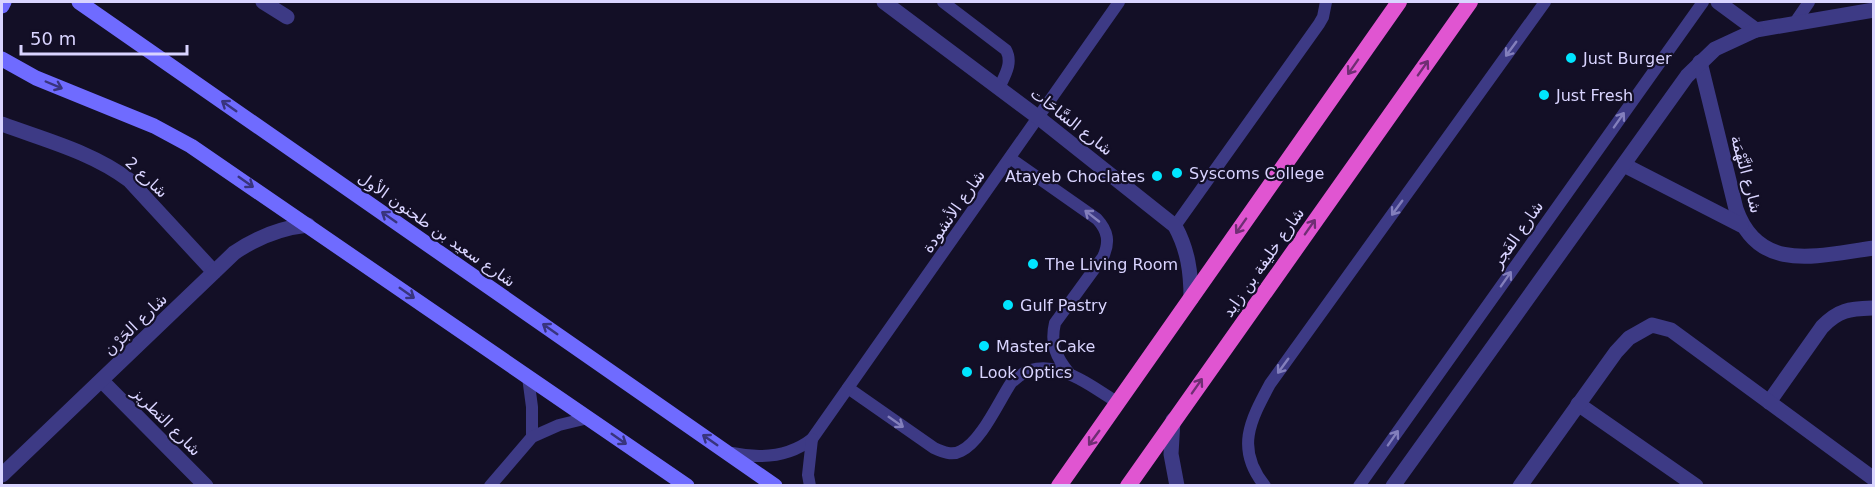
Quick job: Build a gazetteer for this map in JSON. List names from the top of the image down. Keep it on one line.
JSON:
{"streets":{"highway":["شارع خليفة بن زايد"],"main road":["شارع سعيد بن طحنون الأول"],"street":["شارع السَّاحَات","شارع النَّهْمَة","شارع 2","شارع الجَرْن","شارع التطريز"],"lane":["شارع الأنشودة","شارع الفَجر"]},"crossings":[["شارع السَّاحَات","شارع الأنشودة"],["شارع 2","شارع الجَرْن"],["شارع الأنشودة","شارع سعيد بن طحنون الأول"],["شارع الجَرْن","شارع التطريز"]],"one_way":["شارع الفَجر"],"places":["Just Burger","Just Fresh","Syscoms College","Atayeb Choclates","The Living Room","Gulf Pastry","Master Cake","Look Optics"],"scale_bar":"50 m"}
